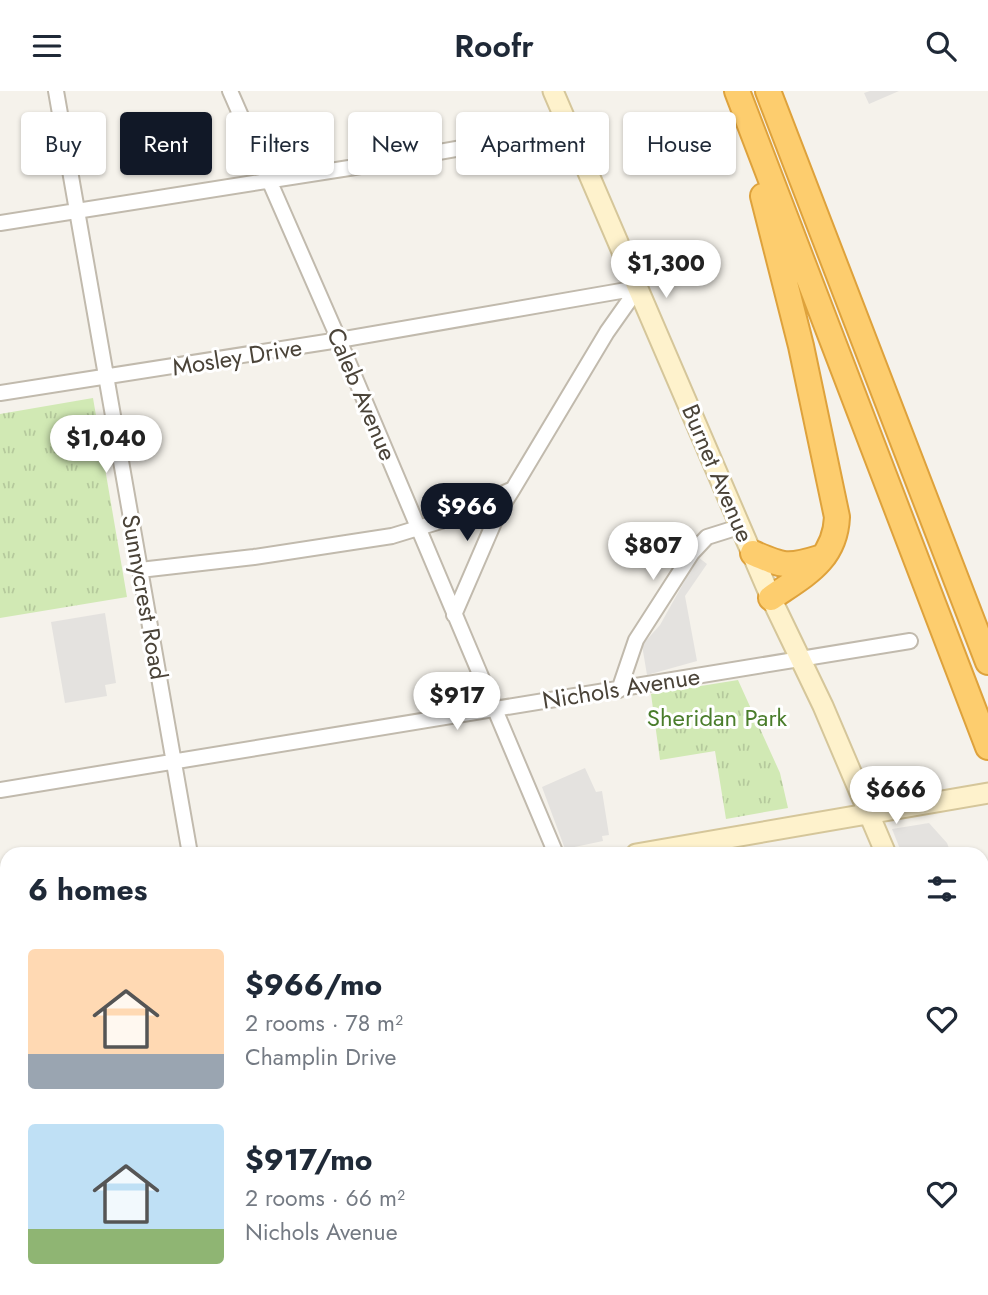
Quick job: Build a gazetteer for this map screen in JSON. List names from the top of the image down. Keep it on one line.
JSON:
{"streets":{"main road":["Burnet Avenue"],"street":["Mosley Drive","Caleb Avenue","Sunnycrest Road","Nichols Avenue"]},"crossings":[["Mosley Drive","Caleb Avenue"],["Mosley Drive","Burnet Avenue"],["Mosley Drive","Sunnycrest Road"],["Caleb Avenue","Nichols Avenue"],["Burnet Avenue","Nichols Avenue"],["Sunnycrest Road","Nichols Avenue"]],"parks":["Sheridan Park"],"page":{"header":"Roofr","chip":["Buy","Rent","Filters","New","Apartment","House"],"price":["$1,300","$1,040","$966","$807","$917","$666"],"heading":"6 homes","list":[{"name":"$966/mo","note":"2 rooms · 78 m² · Champlin Drive"},{"name":"$917/mo","note":"2 rooms · 66 m² · Nichols Avenue"}]}}
